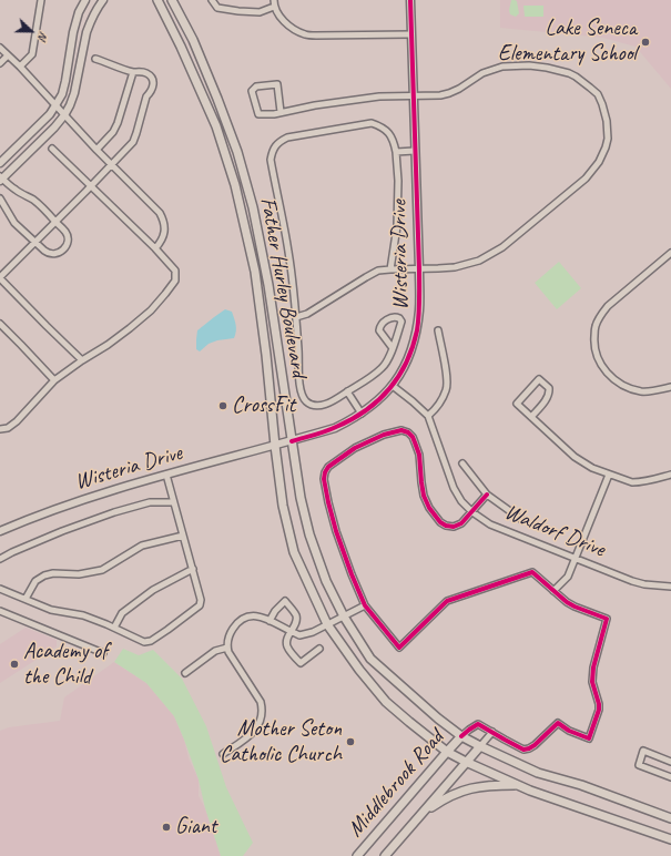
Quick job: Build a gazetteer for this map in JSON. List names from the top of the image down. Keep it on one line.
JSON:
{"streets":{"main road":["Father Hurley Boulevard","Middlebrook Road"],"street":["Wisteria Drive","Waldorf Drive"]},"crossings":[["Wisteria Drive","Father Hurley Boulevard"],["Wisteria Drive","Waldorf Drive"],["Father Hurley Boulevard","Middlebrook Road"]],"places":["Lake Seneca Elementary School","CrossFit","Academy of the Child","Mother Seton Catholic Church","Giant"],"north":"right"}
